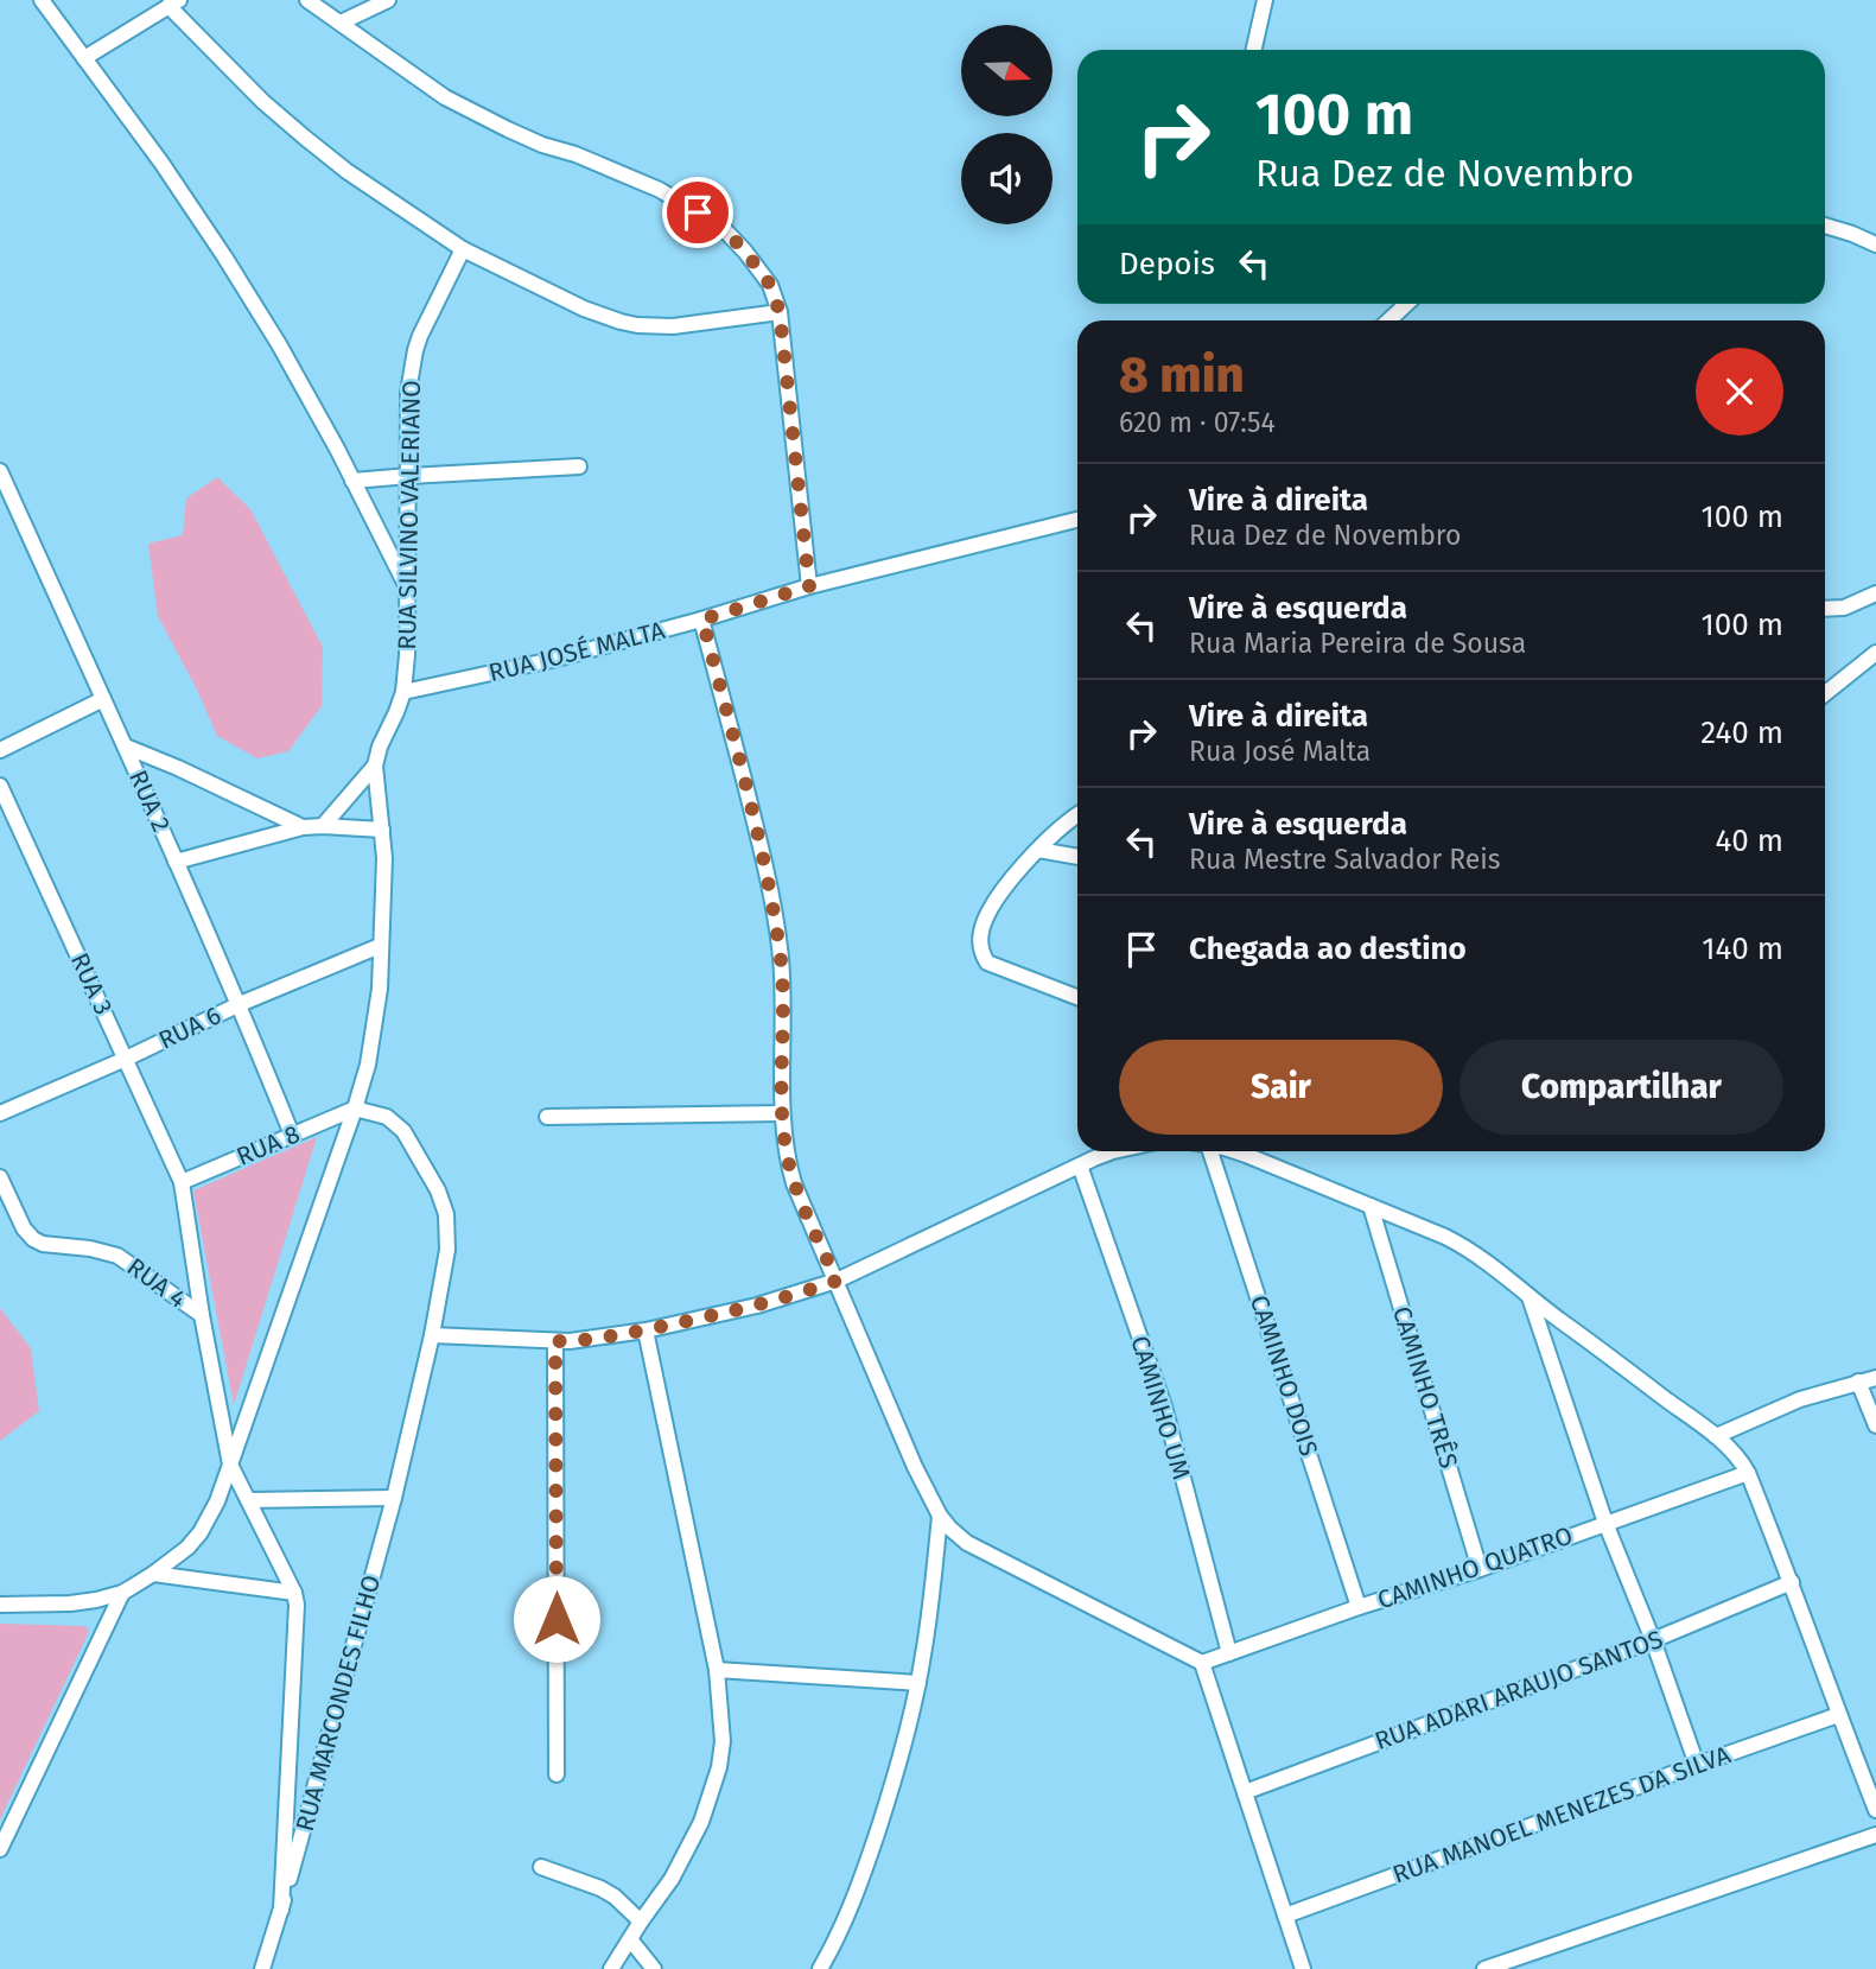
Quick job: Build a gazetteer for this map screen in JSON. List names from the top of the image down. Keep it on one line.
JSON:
{"streets":{"street":["RUA SILVINO VALERIANO","RUA JOSÉ MALTA","RUA 2","RUA 3","RUA 6","RUA 8","RUA 4","CAMINHO DOIS","CAMINHO TRÊS","CAMINHO UM","CAMINHO QUATRO","RUA ADARI ARAUJO SANTOS","RUA MARCONDES FILHO","RUA MANOEL MENEZES DA SILVA"]},"crossings":[["RUA SILVINO VALERIANO","RUA JOSÉ MALTA"],["RUA 2","RUA 6"],["RUA 2","RUA 8"],["RUA 3","RUA 6"],["RUA 3","RUA 8"],["RUA 3","RUA 4"],["RUA 3","RUA MARCONDES FILHO"],["RUA 8","RUA MARCONDES FILHO"],["CAMINHO DOIS","CAMINHO QUATRO"],["CAMINHO TRÊS","CAMINHO QUATRO"],["CAMINHO UM","CAMINHO QUATRO"]],"north":"right","page":{"turn":["100 m","Rua Dez de Novembro"],"then":"Depois","heading":["8 min","620 m · 07:54"],"list":[{"name":"Vire à direita","note":"Rua Dez de Novembro","value":"100 m"},{"name":"Vire à esquerda","note":"Rua Maria Pereira de Sousa","value":"100 m"},{"name":"Vire à direita","note":"Rua José Malta","value":"240 m"},{"name":"Vire à esquerda","note":"Rua Mestre Salvador Reis","value":"40 m"},{"name":"Chegada ao destino","value":"140 m"}],"buttons":["Sair","Compartilhar"]}}
